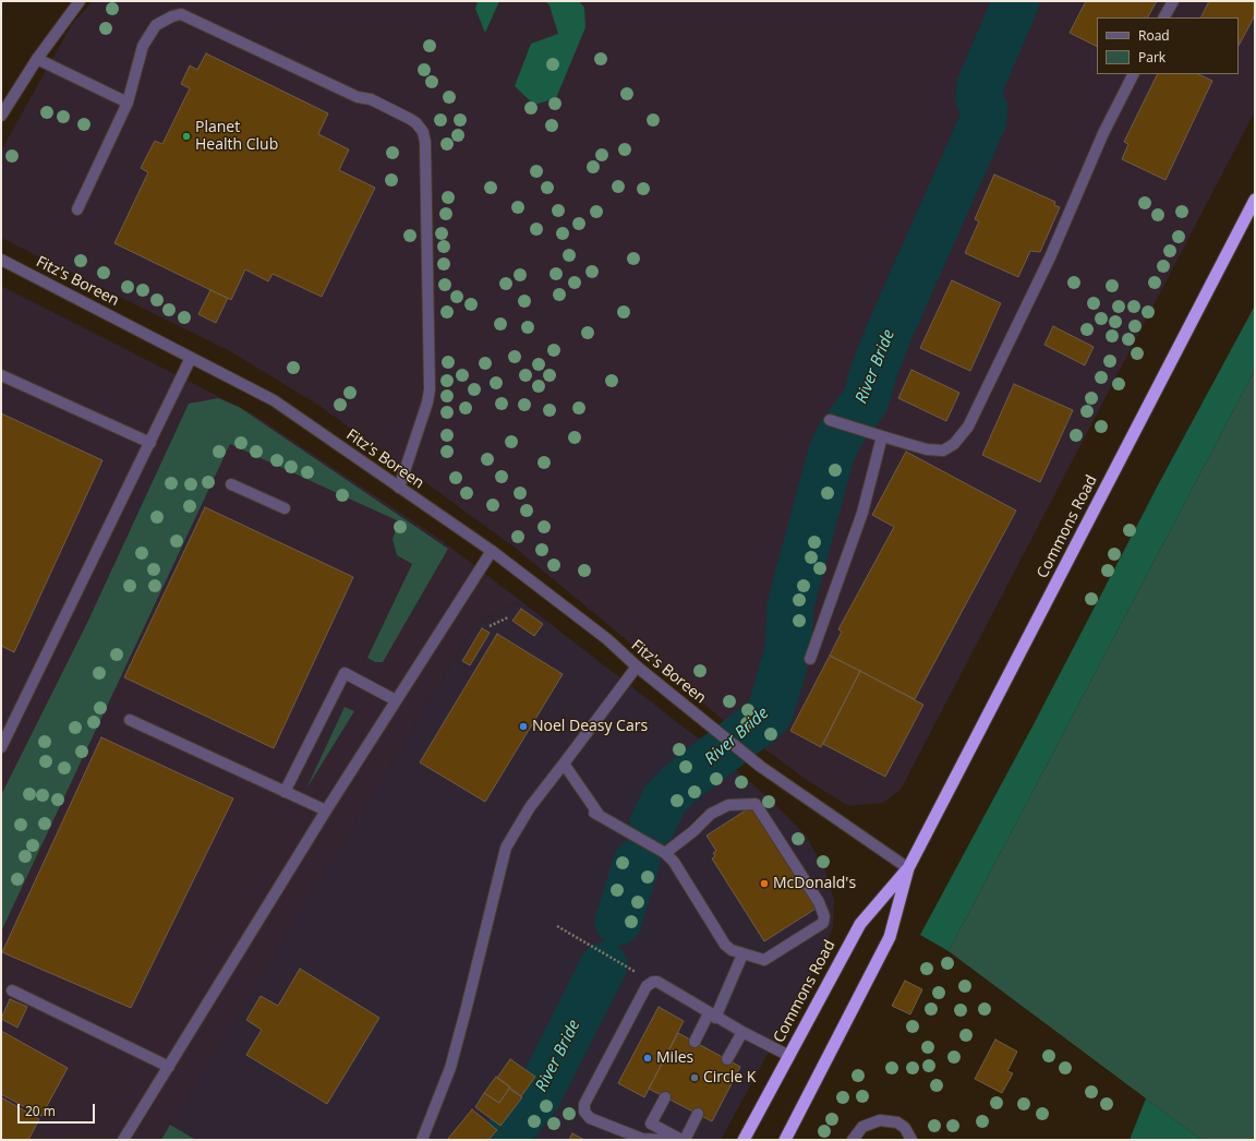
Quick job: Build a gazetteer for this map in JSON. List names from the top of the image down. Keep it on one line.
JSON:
{"streets":{"highway":["Commons Road"],"street":["Fitz's Boreen"]},"crossings":[["Fitz's Boreen","Commons Road"]],"water":["River Bride"],"places":["Planet Health Club","Noel Deasy Cars","McDonald's","Miles","Circle K"],"legend":["Road","Park"],"scale_bar":"20 m"}
